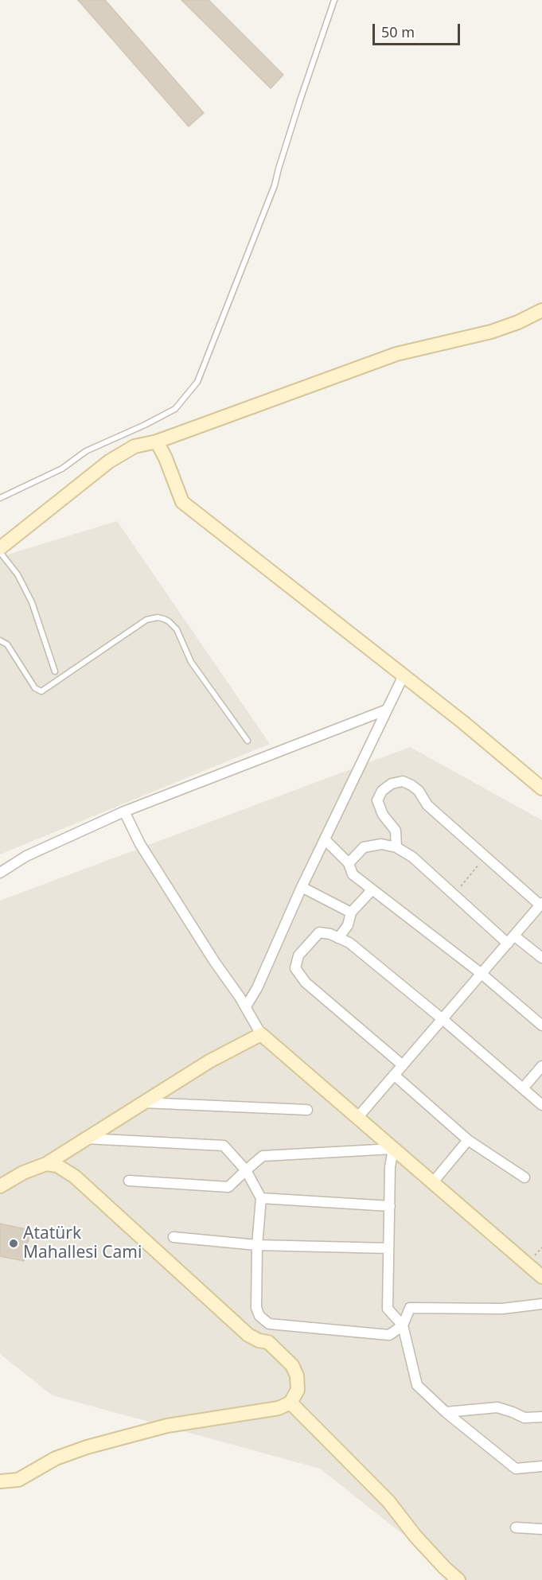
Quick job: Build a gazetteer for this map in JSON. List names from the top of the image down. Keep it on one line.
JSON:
{"places":["Atatürk Mahallesi Cami"],"scale_bar":"50 m"}
